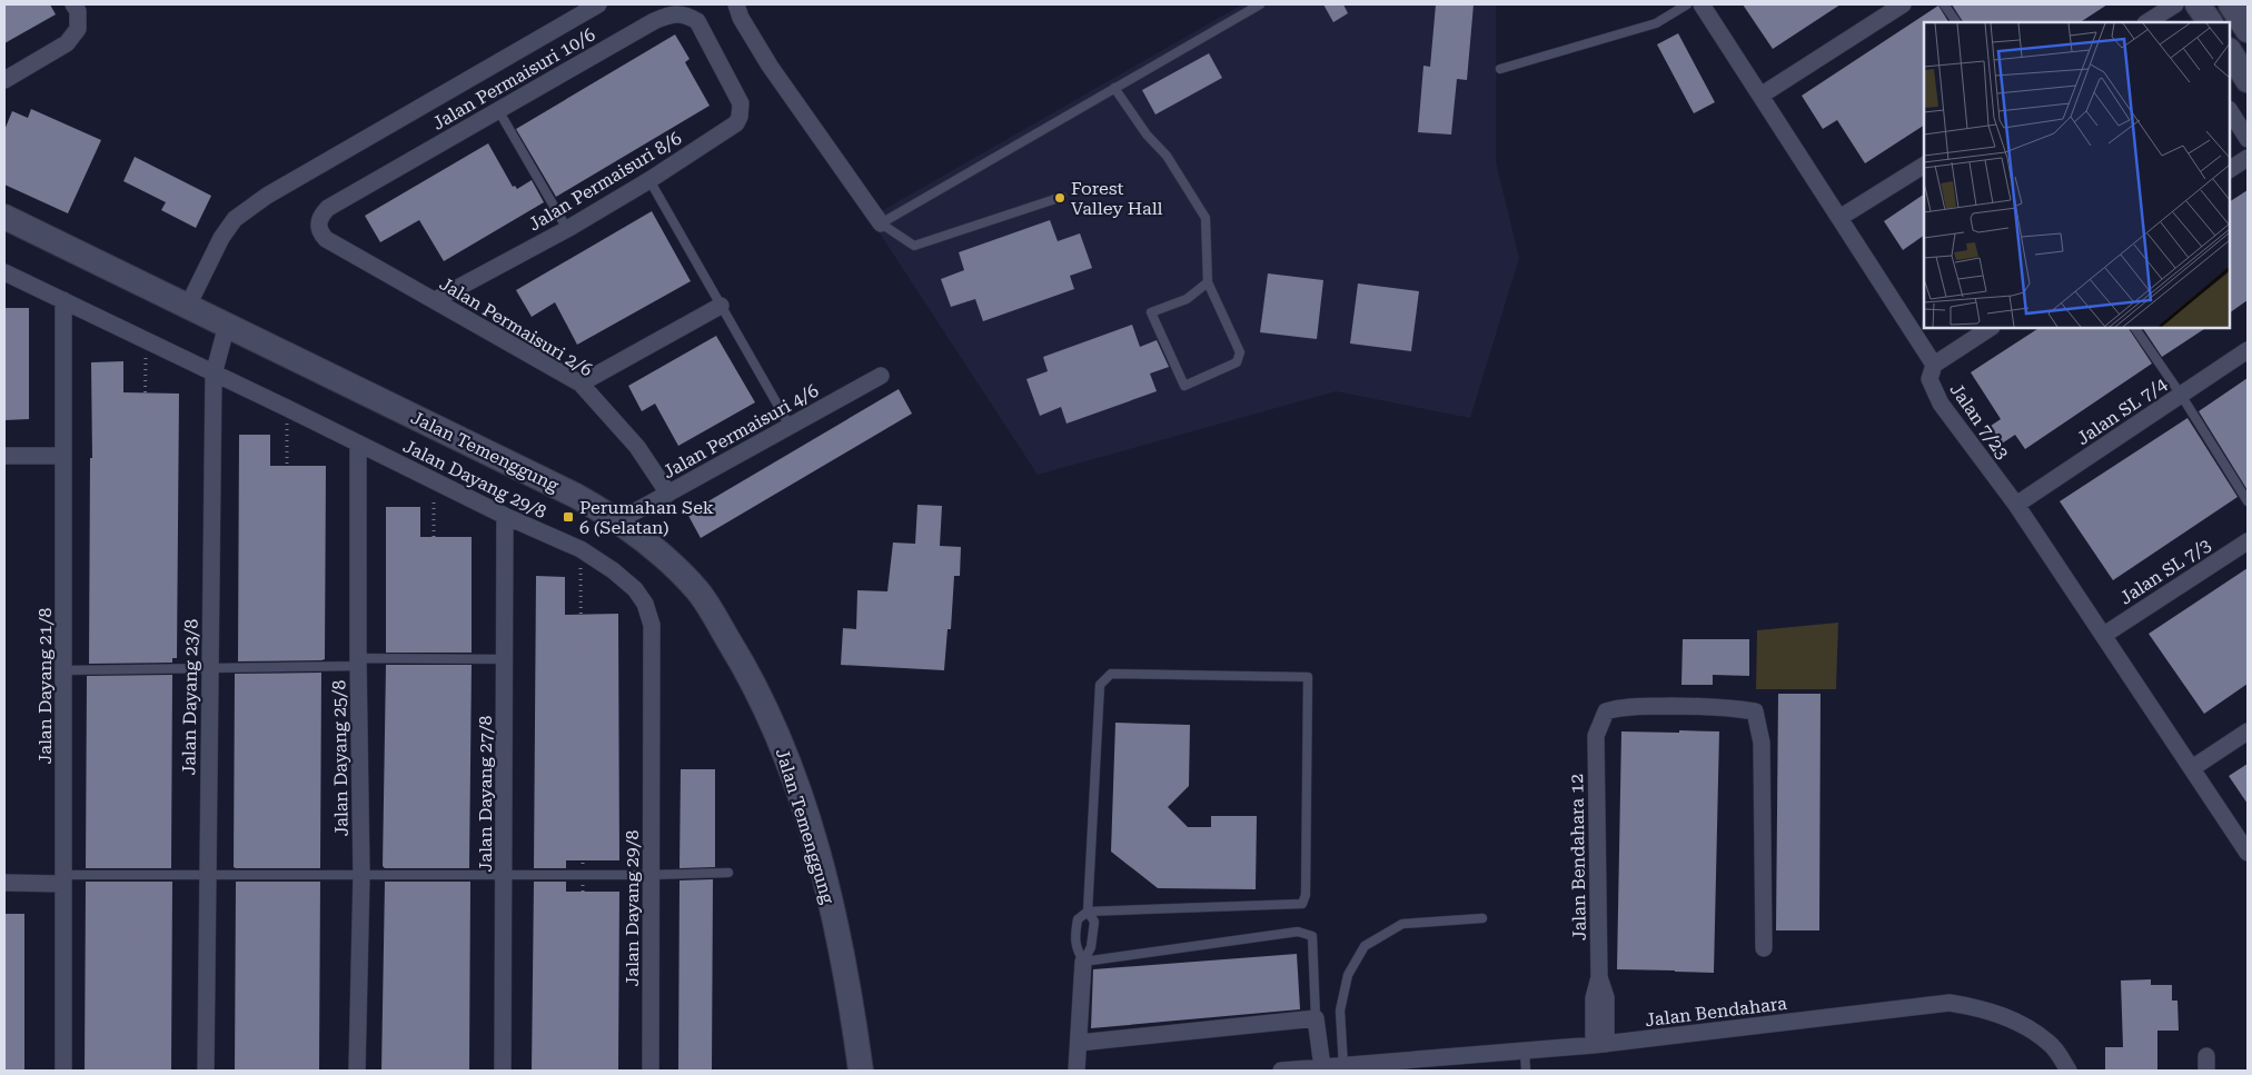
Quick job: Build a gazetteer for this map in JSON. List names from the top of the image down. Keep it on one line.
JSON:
{"streets":{"street":["Jalan Permaisuri 10/6","Jalan Permaisuri 8/6","Jalan Permaisuri 2/6","Jalan SL 7/4","Jalan 7/23","Jalan Permaisuri 4/6","Jalan Temenggung","Jalan Dayang 29/8","Jalan SL 7/3","Jalan Dayang 21/8","Jalan Dayang 23/8","Jalan Dayang 25/8","Jalan Dayang 27/8","Jalan Bendahara 12","Jalan Bendahara"]},"crossings":[["Jalan Permaisuri 10/6","Jalan Permaisuri 8/6"],["Jalan Permaisuri 10/6","Jalan Permaisuri 2/6"],["Jalan Permaisuri 8/6","Jalan Permaisuri 2/6"],["Jalan Permaisuri 2/6","Jalan Permaisuri 4/6"],["Jalan SL 7/4","Jalan 7/23"],["Jalan 7/23","Jalan SL 7/3"],["Jalan Permaisuri 4/6","Jalan Temenggung"],["Jalan Temenggung","Jalan Dayang 23/8"],["Jalan Dayang 29/8","Jalan Dayang 21/8"],["Jalan Dayang 29/8","Jalan Dayang 23/8"],["Jalan Dayang 29/8","Jalan Dayang 25/8"],["Jalan Dayang 29/8","Jalan Dayang 27/8"],["Jalan Bendahara 12","Jalan Bendahara"]],"places":{"other":["Forest Valley Hall"],"transit":["Perumahan Sek 6 (Selatan)"]}}
